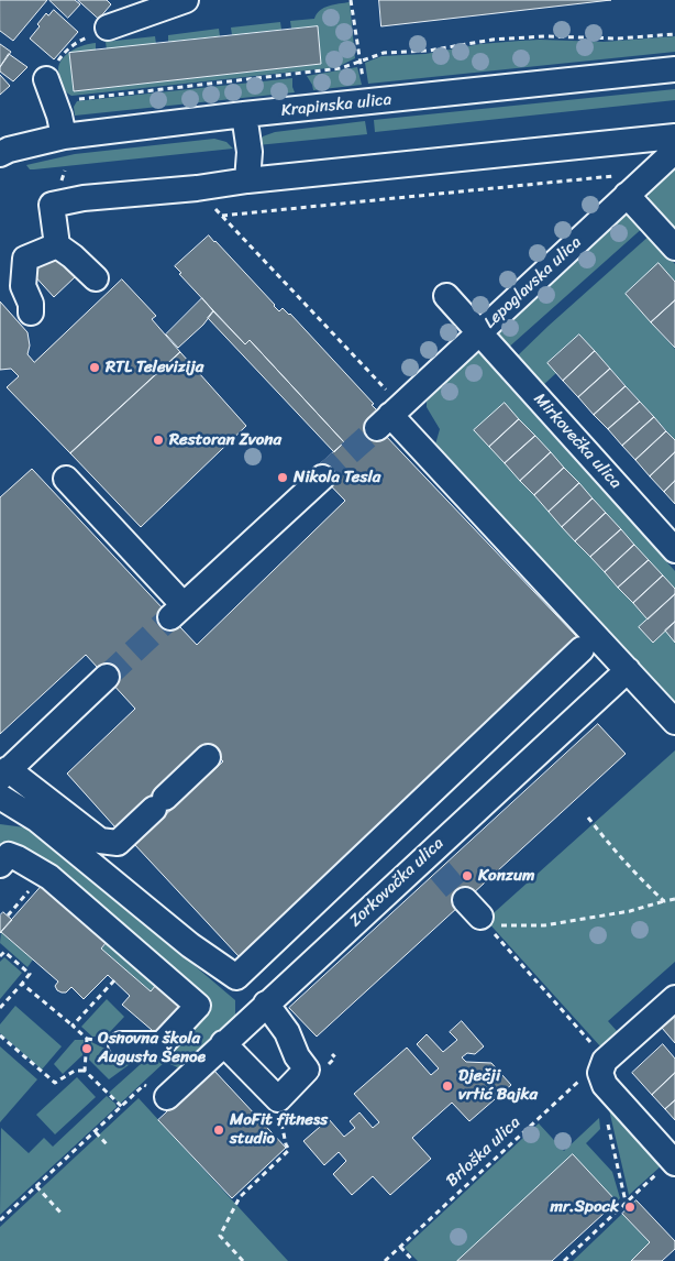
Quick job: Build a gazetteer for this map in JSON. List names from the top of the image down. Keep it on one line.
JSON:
{"streets":{"street":["Krapinska ulica","Lepoglavska ulica","Mirkovečka ulica","Zorkovačka ulica"],"path":["Brloška ulica"]},"crossings":[["Lepoglavska ulica","Mirkovečka ulica"],["Lepoglavska ulica","Zorkovačka ulica"]],"places":["RTL Televizija","Restoran Zvona","Nikola Tesla","Konzum","Osnovna škola Augusta Šenoe","Dječji vrtić Bajka","MoFit fitness studio","mr.Spock"]}
